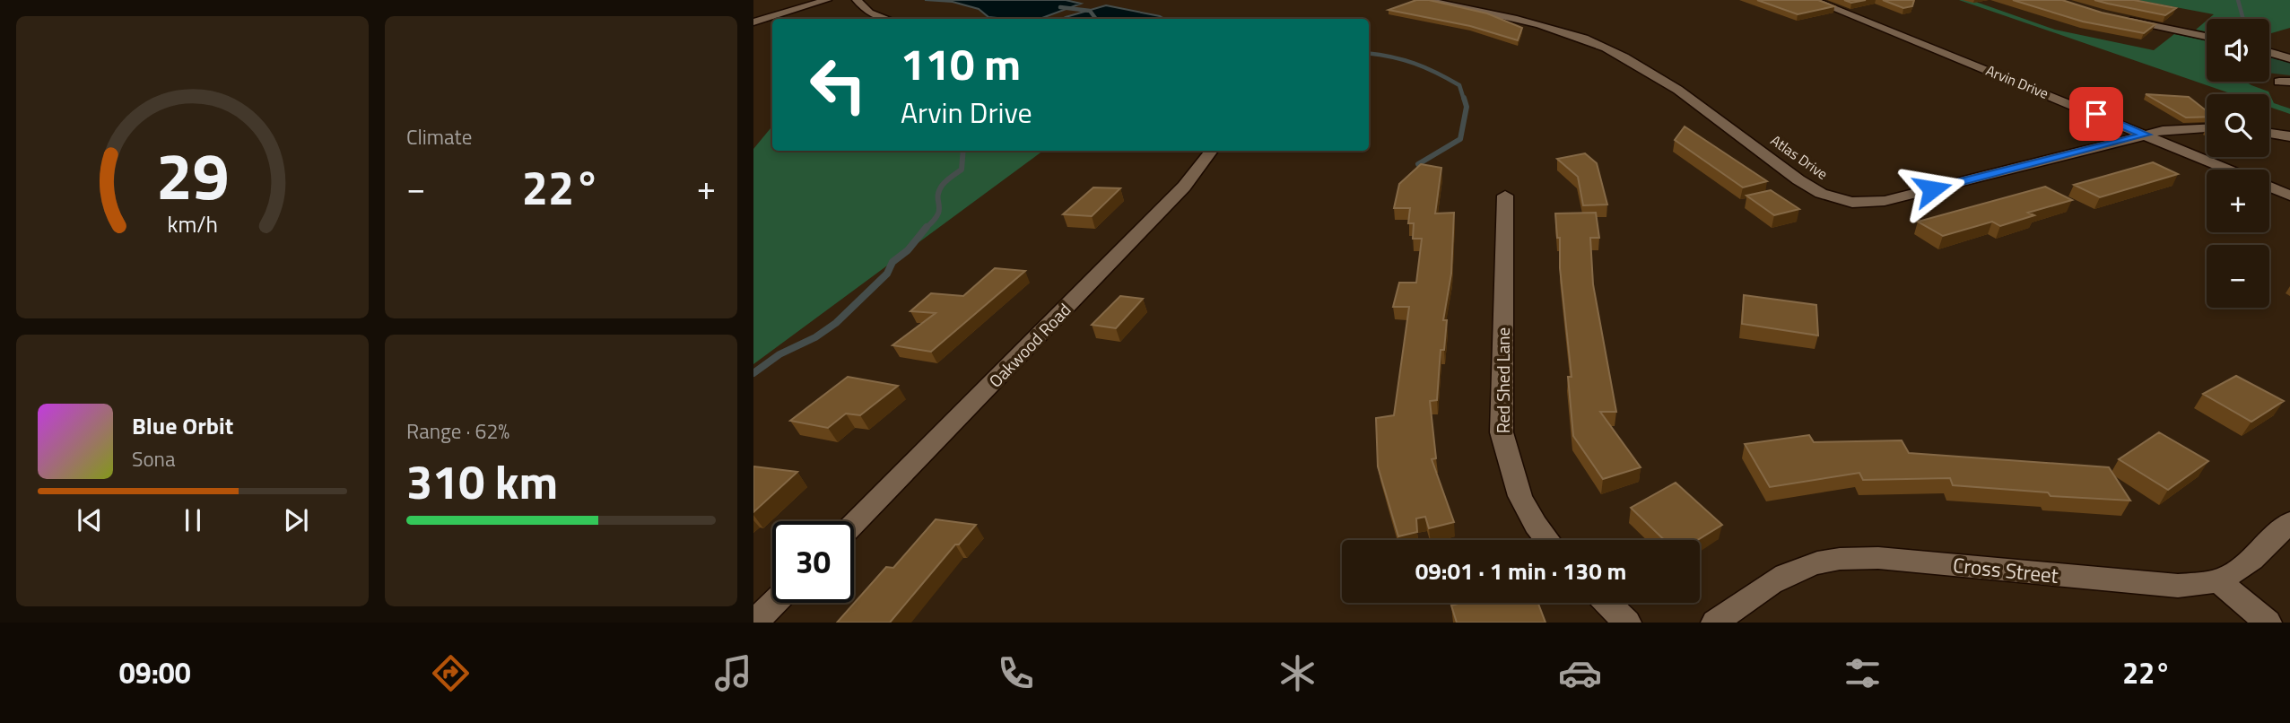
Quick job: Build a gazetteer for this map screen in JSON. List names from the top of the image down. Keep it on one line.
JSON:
{"streets":{"street":["Arvin Drive","Atlas Drive","Oakwood Road","Red Shed Lane","Cross Street"]},"crossings":[["Arvin Drive","Atlas Drive"]],"page":{"tile":["Climate",["Range · 62%","310 km"]],"map_buttons":["+","−"],"turn":["110 m","Arvin Drive"],"heat":["−","22°","+"],"song":["Blue Orbit","Sona"],"limit":"30","trip":"09:01 · 1 min · 130 m","tabs":["09:00","22°"],"gauge":["29","km/h"]}}
